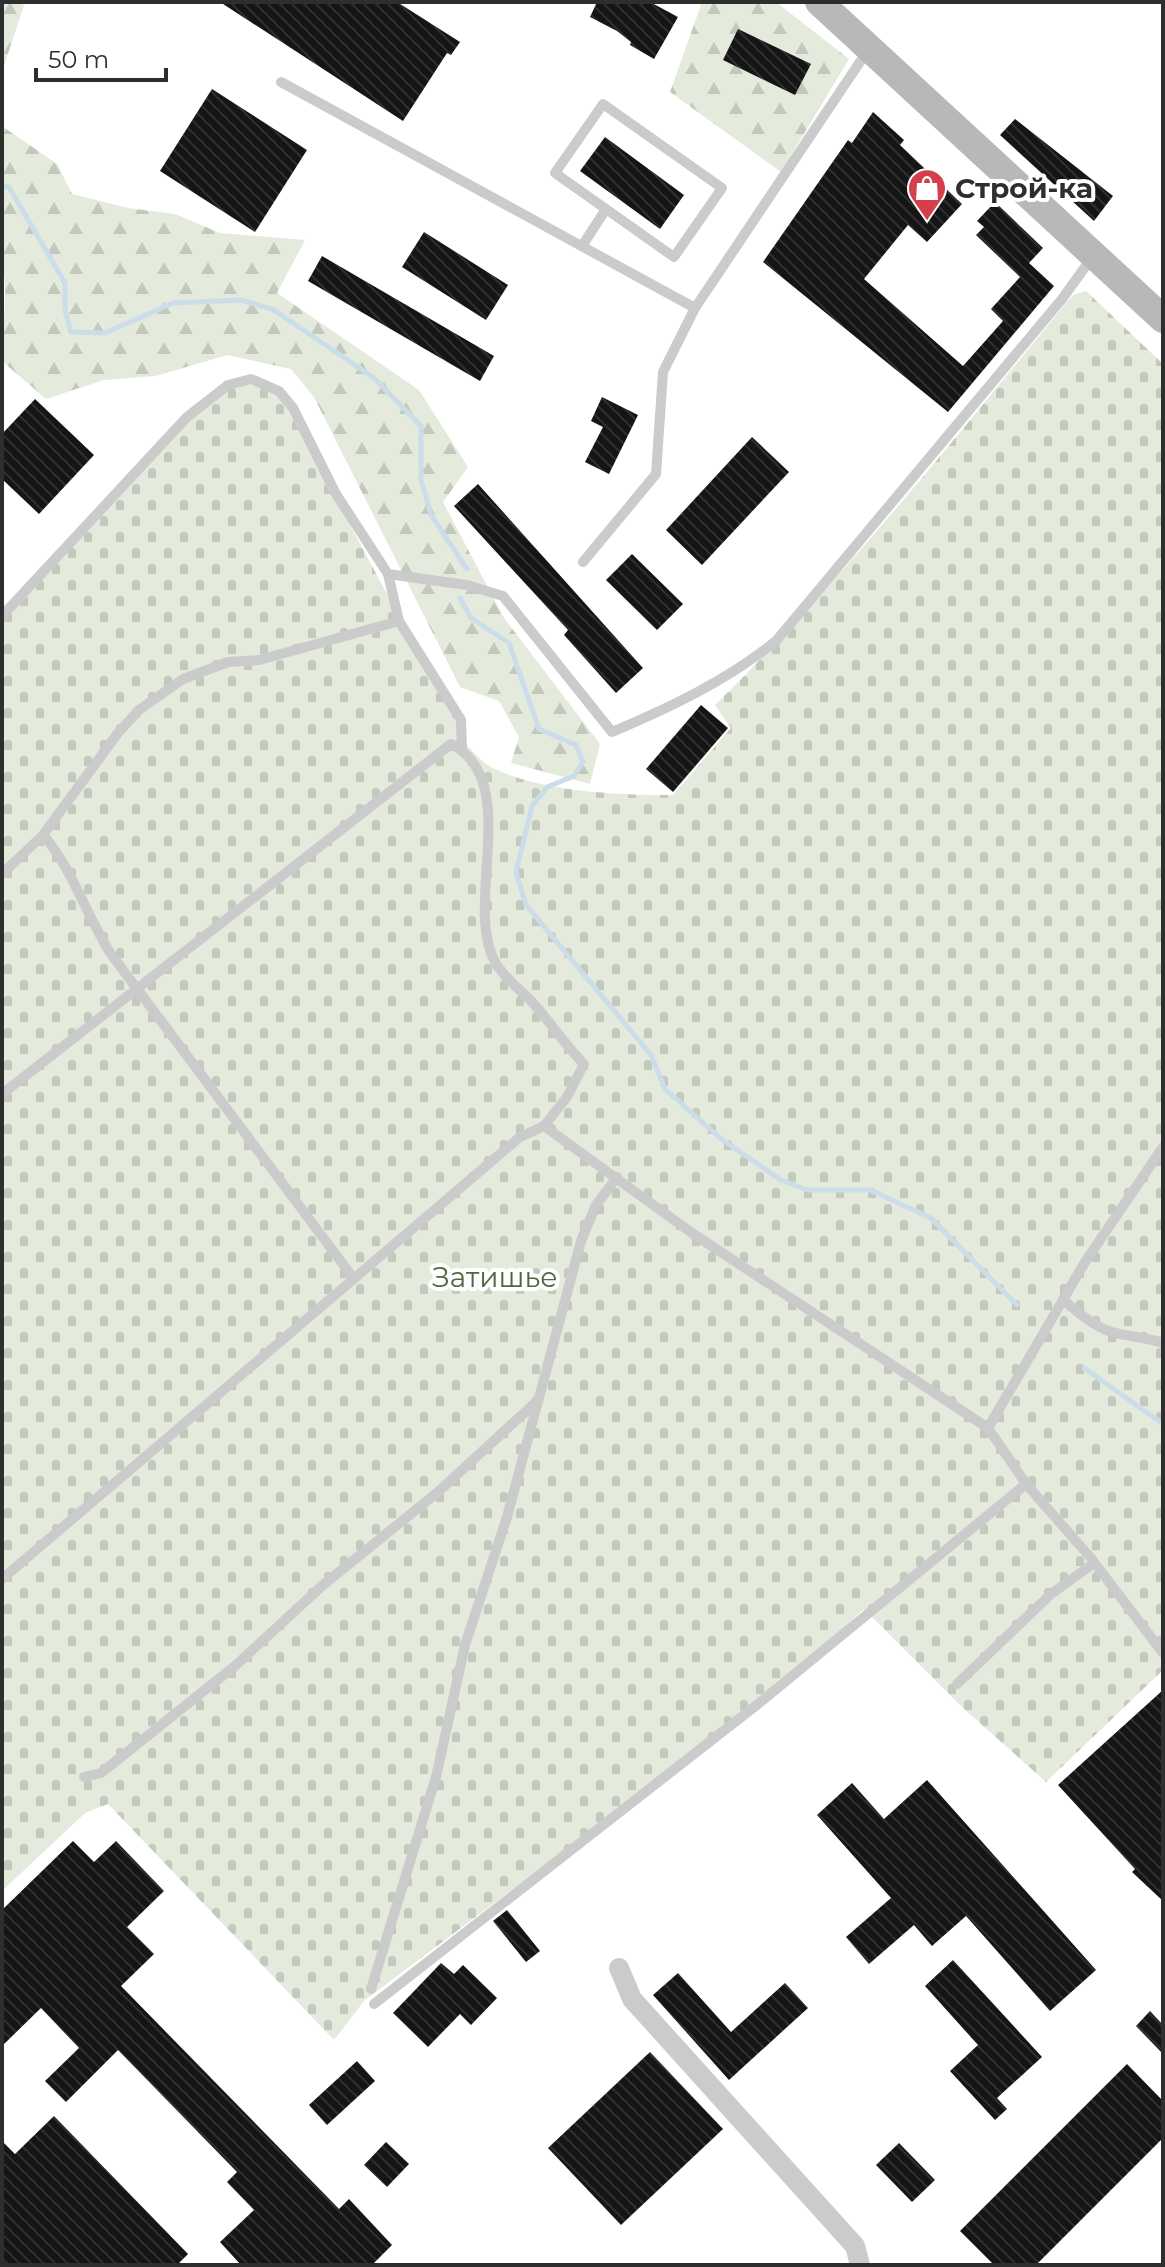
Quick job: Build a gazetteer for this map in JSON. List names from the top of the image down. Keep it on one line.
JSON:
{"parks":["Затишье"],"places":{"shop":["Строй-ка"]},"scale_bar":"50 m"}
